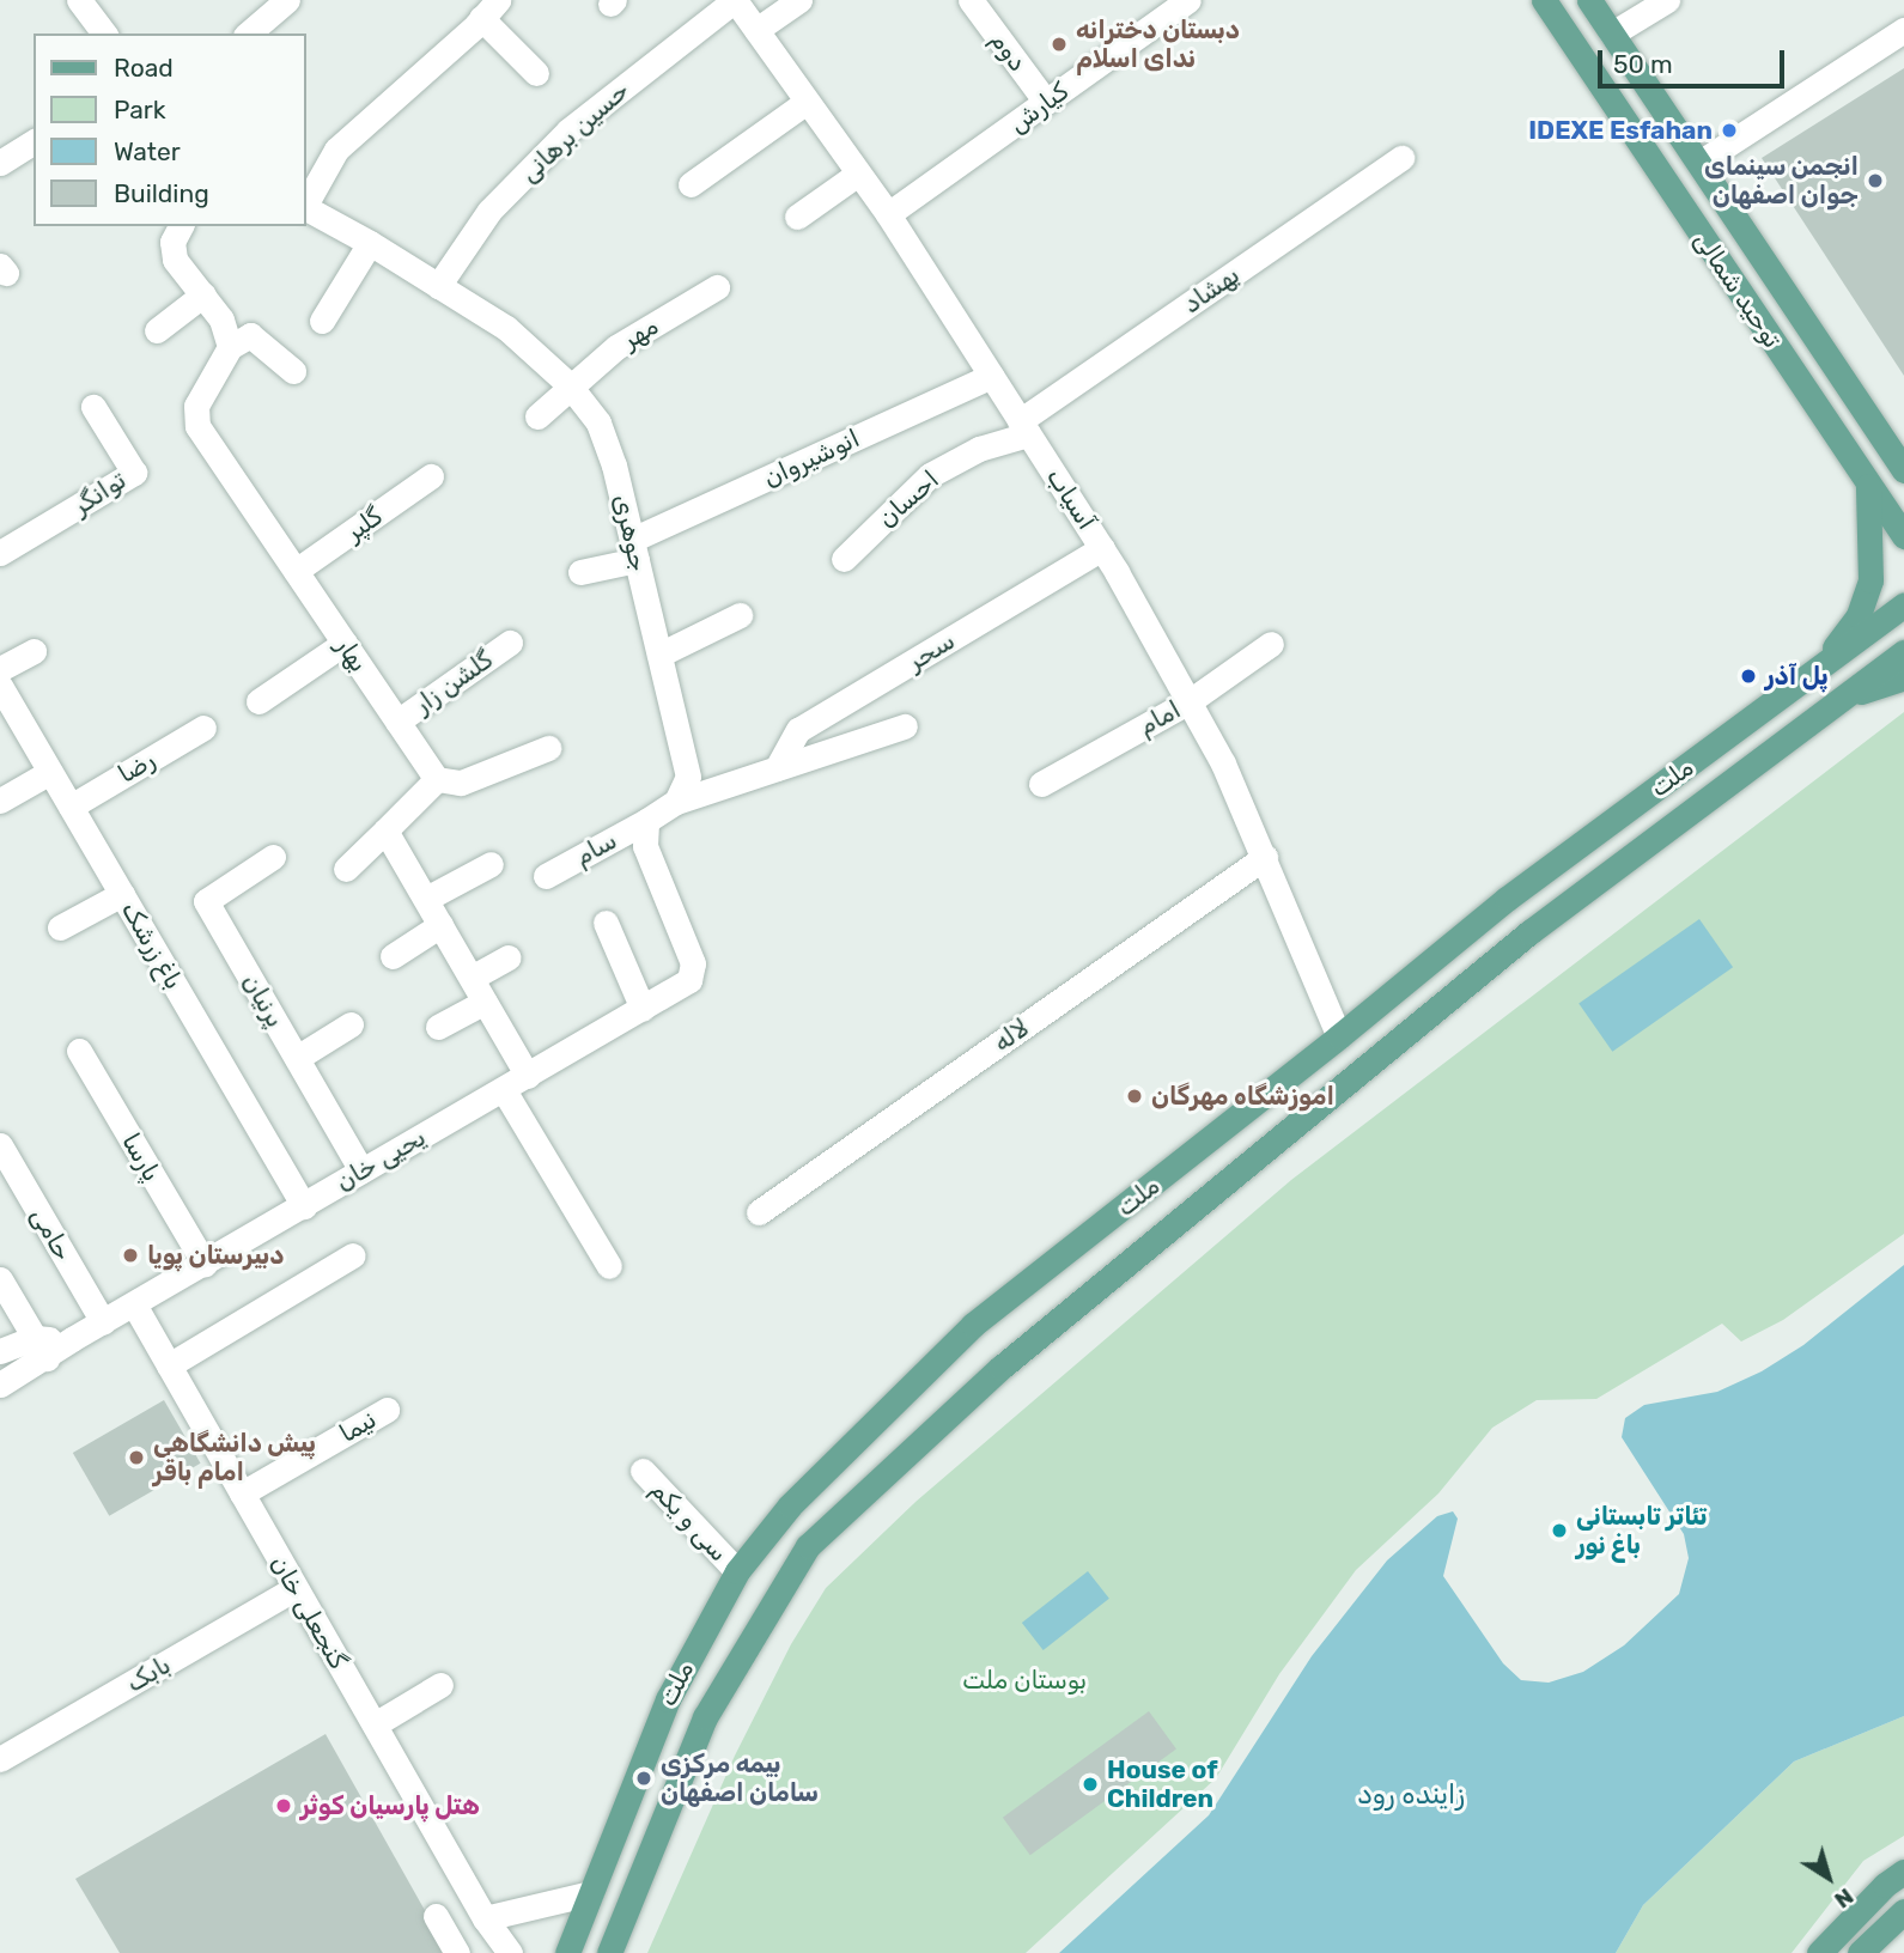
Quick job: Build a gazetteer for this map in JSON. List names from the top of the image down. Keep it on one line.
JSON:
{"streets":{"main road":["توحید شمالی","ملت"],"street":["دوم","کیارش","حسین برهانی","بهشاد","مهر","انوشیروان","توانگر","احسان","آسیاب","گلپر","جوهری","سحر","بهار","گلشن زار","امام","رضا","سام","باغ زرشک","پرنیان","لاله","پارسا","یحیی خان","حامی","نیما","سی و یکم","گنجعلی خان","بابک"]},"crossings":[["دوم","کیارش"],["کیارش","آسیاب"],["حسین برهانی","آسیاب"],["حسین برهانی","جوهری"],["بهشاد","احسان"],["بهشاد","آسیاب"],["مهر","جوهری"],["انوشیروان","آسیاب"],["انوشیروان","جوهری"],["احسان","آسیاب"],["آسیاب","سحر"],["آسیاب","امام"],["آسیاب","ملت"],["آسیاب","لاله"],["گلپر","بهار"],["بهار","گلشن زار"],["رضا","باغ زرشک"],["ملت","سی و یکم"],["سام","یحیی خان"],["باغ زرشک","یحیی خان"],["پرنیان","یحیی خان"],["پارسا","یحیی خان"],["یحیی خان","حامی"],["یحیی خان","گنجعلی خان"],["نیما","گنجعلی خان"],["گنجعلی خان","بابک"]],"water":["زاینده رود"],"parks":["بوستان ملت"],"places":["دبستان دخترانه ندای اسلام","IDEXE Esfahan","انجمن سینمای جوان اصفهان","پل آذر","اموزشگاه مهرگان","دبیرستان پویا","پیش دانشگاهی امام باقر","تئاتر تابستانی باغ نور","بیمه مرکزی سامان اصفهان","House of Children","هتل پارسیان کوثر"],"legend":["Road","Park","Water","Building"],"scale_bar":"50 m","north":"bottom right"}
